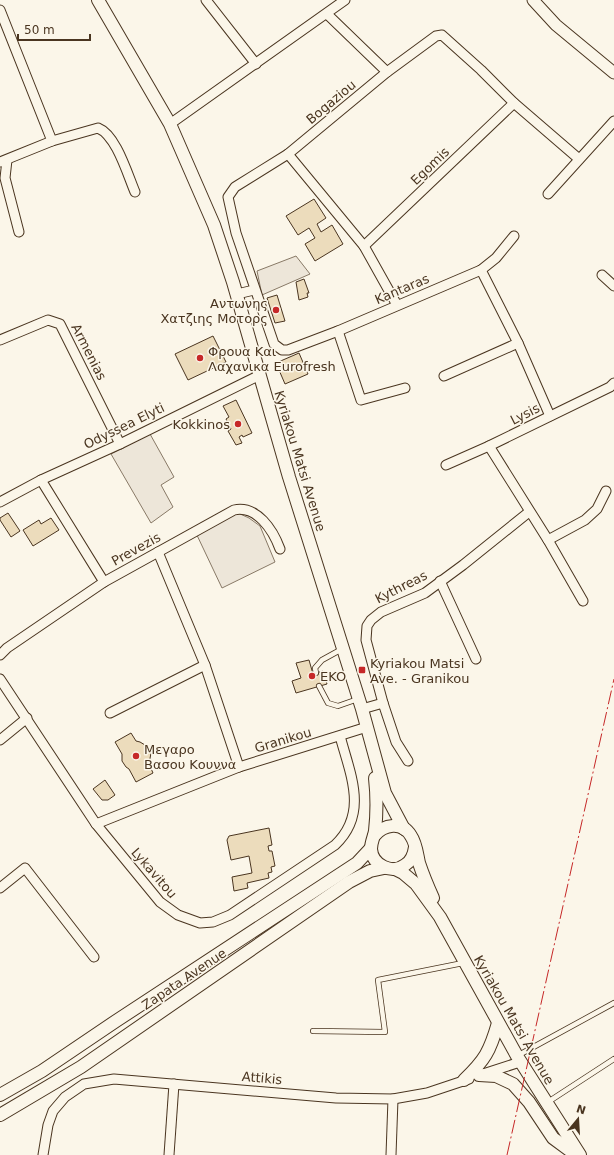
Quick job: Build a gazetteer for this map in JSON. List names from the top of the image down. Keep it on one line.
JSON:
{"streets":{"main road":["Kyriakou Matsi Avenue","Zapata Avenue"],"street":["Bogaziou","Egomis","Kantaras","Armenias","Lysis","Odyssea Elyti","Prevezis","Kythreas","Granikou","Lykavitou","Attikis"]},"crossings":[["Bogaziou","Egomis"],["Bogaziou","Kantaras"],["Armenias","Odyssea Elyti"],["Odyssea Elyti","Kyriakou Matsi Avenue"],["Kyriakou Matsi Avenue","Granikou"],["Kyriakou Matsi Avenue","Zapata Avenue"],["Kyriakou Matsi Avenue","Attikis"],["Granikou","Lykavitou"]],"places":{"other":["Αντωνης Χατζιης Μοτορς","Φρουα Και Λαχανικα Eurofresh","Kokkinos","EKO","Μεγαρο Βασου Κουννα"],"transit":["Kyriakou Matsi Ave. - Granikou"]},"scale_bar":"50 m","north":"top"}
